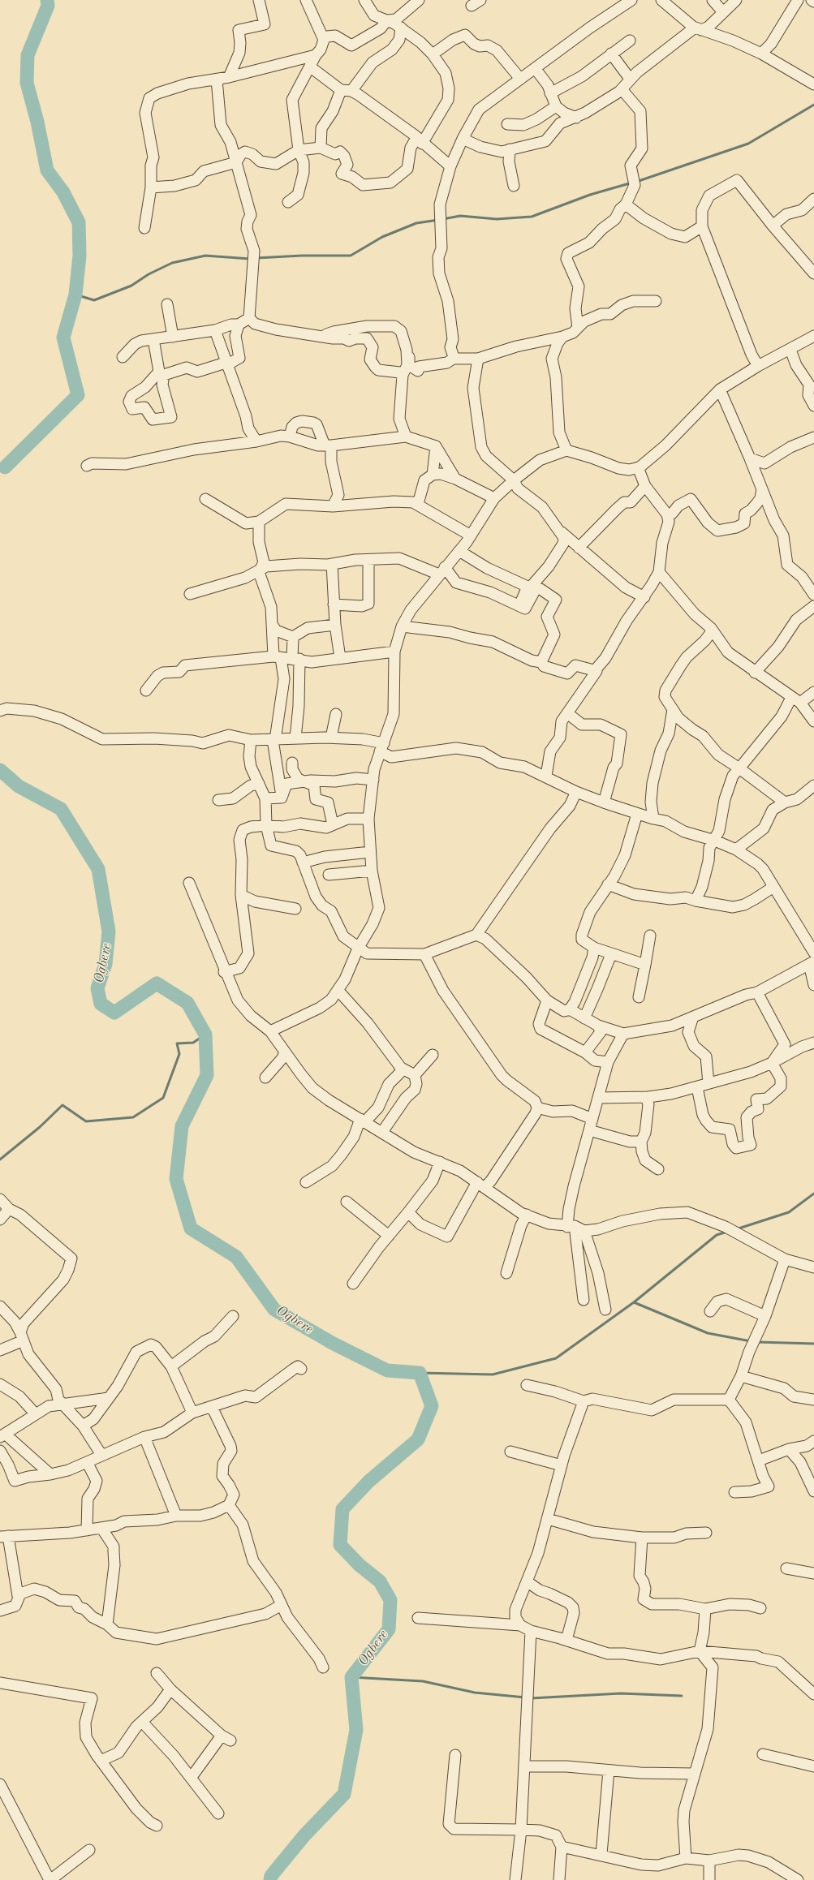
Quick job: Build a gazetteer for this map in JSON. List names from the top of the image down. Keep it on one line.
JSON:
{"water":["Ogbere"]}
